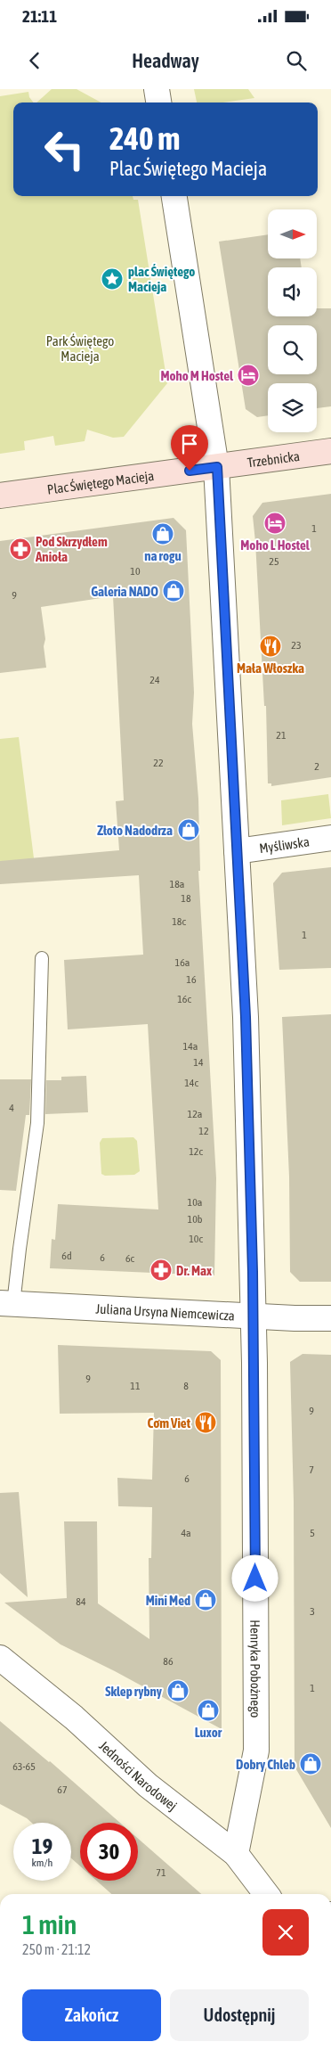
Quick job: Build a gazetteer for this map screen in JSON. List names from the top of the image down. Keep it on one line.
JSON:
{"streets":{"street":["Trzebnicka","Plac Świętego Macieja","Myśliwska","Juliana Ursyna Niemcewicza","Henryka Pobożnego","Jedności Narodowej"]},"crossings":[["Trzebnicka","Plac Świętego Macieja"],["Trzebnicka","Henryka Pobożnego"],["Plac Świętego Macieja","Henryka Pobożnego"],["Myśliwska","Henryka Pobożnego"],["Juliana Ursyna Niemcewicza","Henryka Pobożnego"],["Henryka Pobożnego","Jedności Narodowej"]],"parks":["Park Świętego Macieja"],"places":{"place":["plac Świętego Macieja"],"hotel":["Moho M Hostel","Moho L Hostel"],"shop":["na rogu","Galeria NADO","Złoto Nadodrza","Mini Med","Sklep rybny","Luxor","Dobry Chleb"],"pharmacy":["Pod Skrzydłem Anioła","Dr. Max"],"restaurant":["Mała Włoszka","Cơm Viet"]},"house_numbers":["1","25","10","9","23","24","21","22","2","18a","18","18c","1","16a","16","16c","14a","14","14c","4","12a","12","12c","10a","10b","10c","6d","6","6c","9","11","8","9","7","6","4a","5","84","3","86","1","63-65","67","71"],"north":"right","page":{"status":"21:11","header":"Headway","turn":["240 m","Plac Świętego Macieja"],"speed":"19 km/h","limit":"30","heading":["1 min","250 m · 21:12"],"buttons":["Zakończ","Udostępnij"]}}
